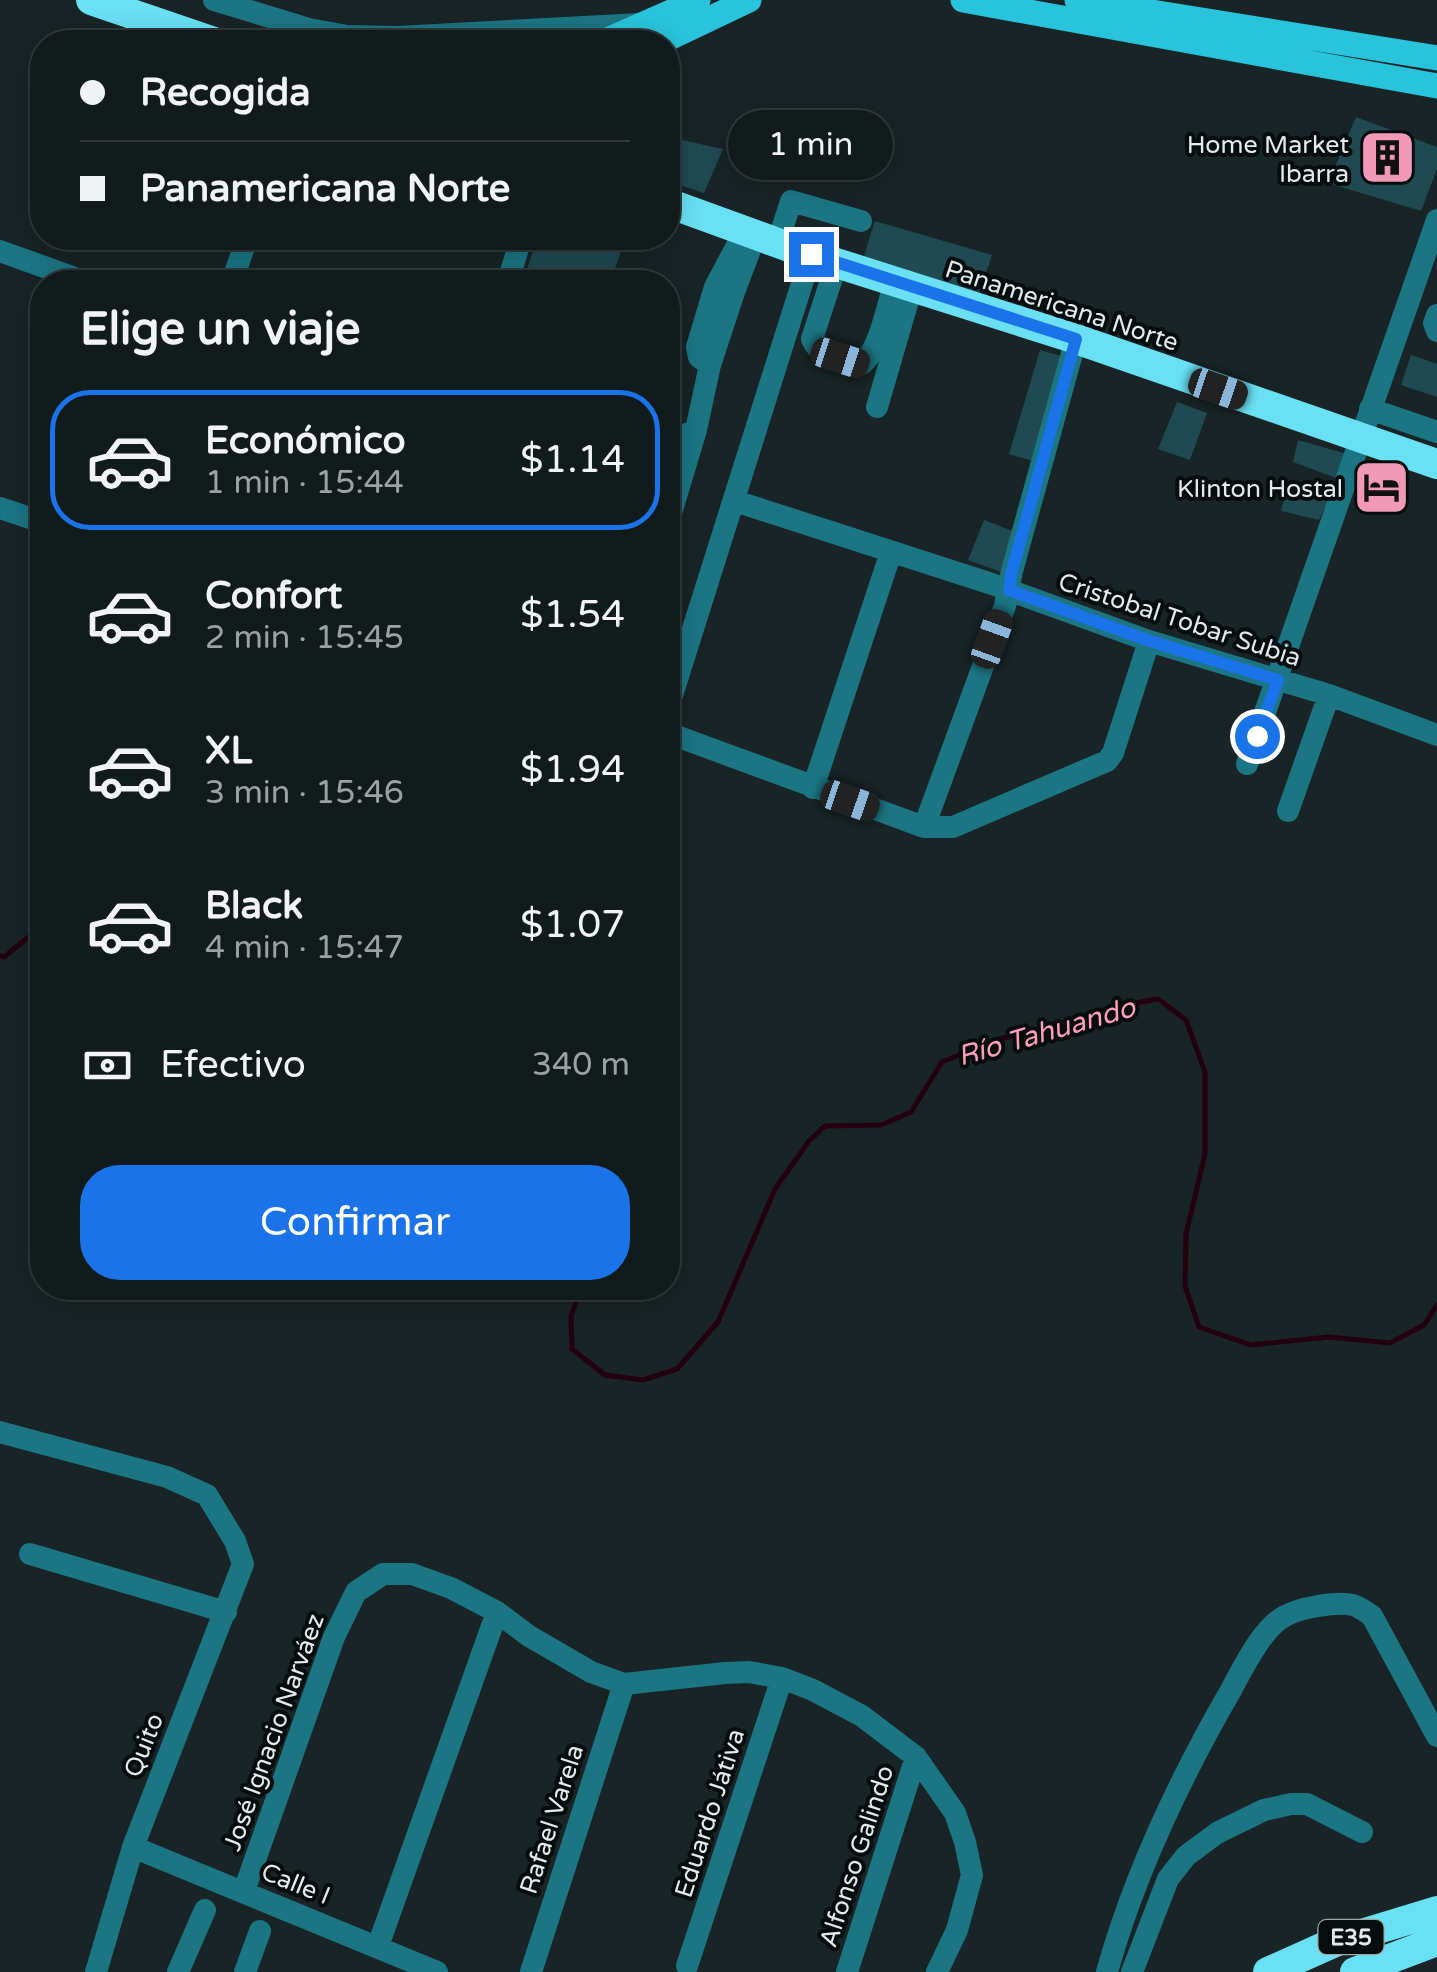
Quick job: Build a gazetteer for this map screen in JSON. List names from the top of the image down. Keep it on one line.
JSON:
{"streets":{"highway":["Panamericana Norte","E35"],"street":["Cristobal Tobar Subia","José Ignacio Narváez","Quito","Eduardo Játiva","Rafael Varela","Alfonso Galindo","Calle I"]},"crossings":[["José Ignacio Narváez","Calle I"],["Quito","Calle I"]],"water":["Río Tahuando"],"places":{"building":["Home Market Ibarra"],"hotel":["Klinton Hostal"]},"page":{"banner":["Recogida","Panamericana Norte"],"bubble":"1 min","heading":"Elige un viaje","list":[{"name":"Económico","note":"1 min · 15:44","value":"$1.14"},{"name":"Confort","note":"2 min · 15:45","value":"$1.54"},{"name":"XL","note":"3 min · 15:46","value":"$1.94"},{"name":"Black","note":"4 min · 15:47","value":"$1.07"}],"pay":["Efectivo","340 m"],"buttons":"Confirmar"}}
